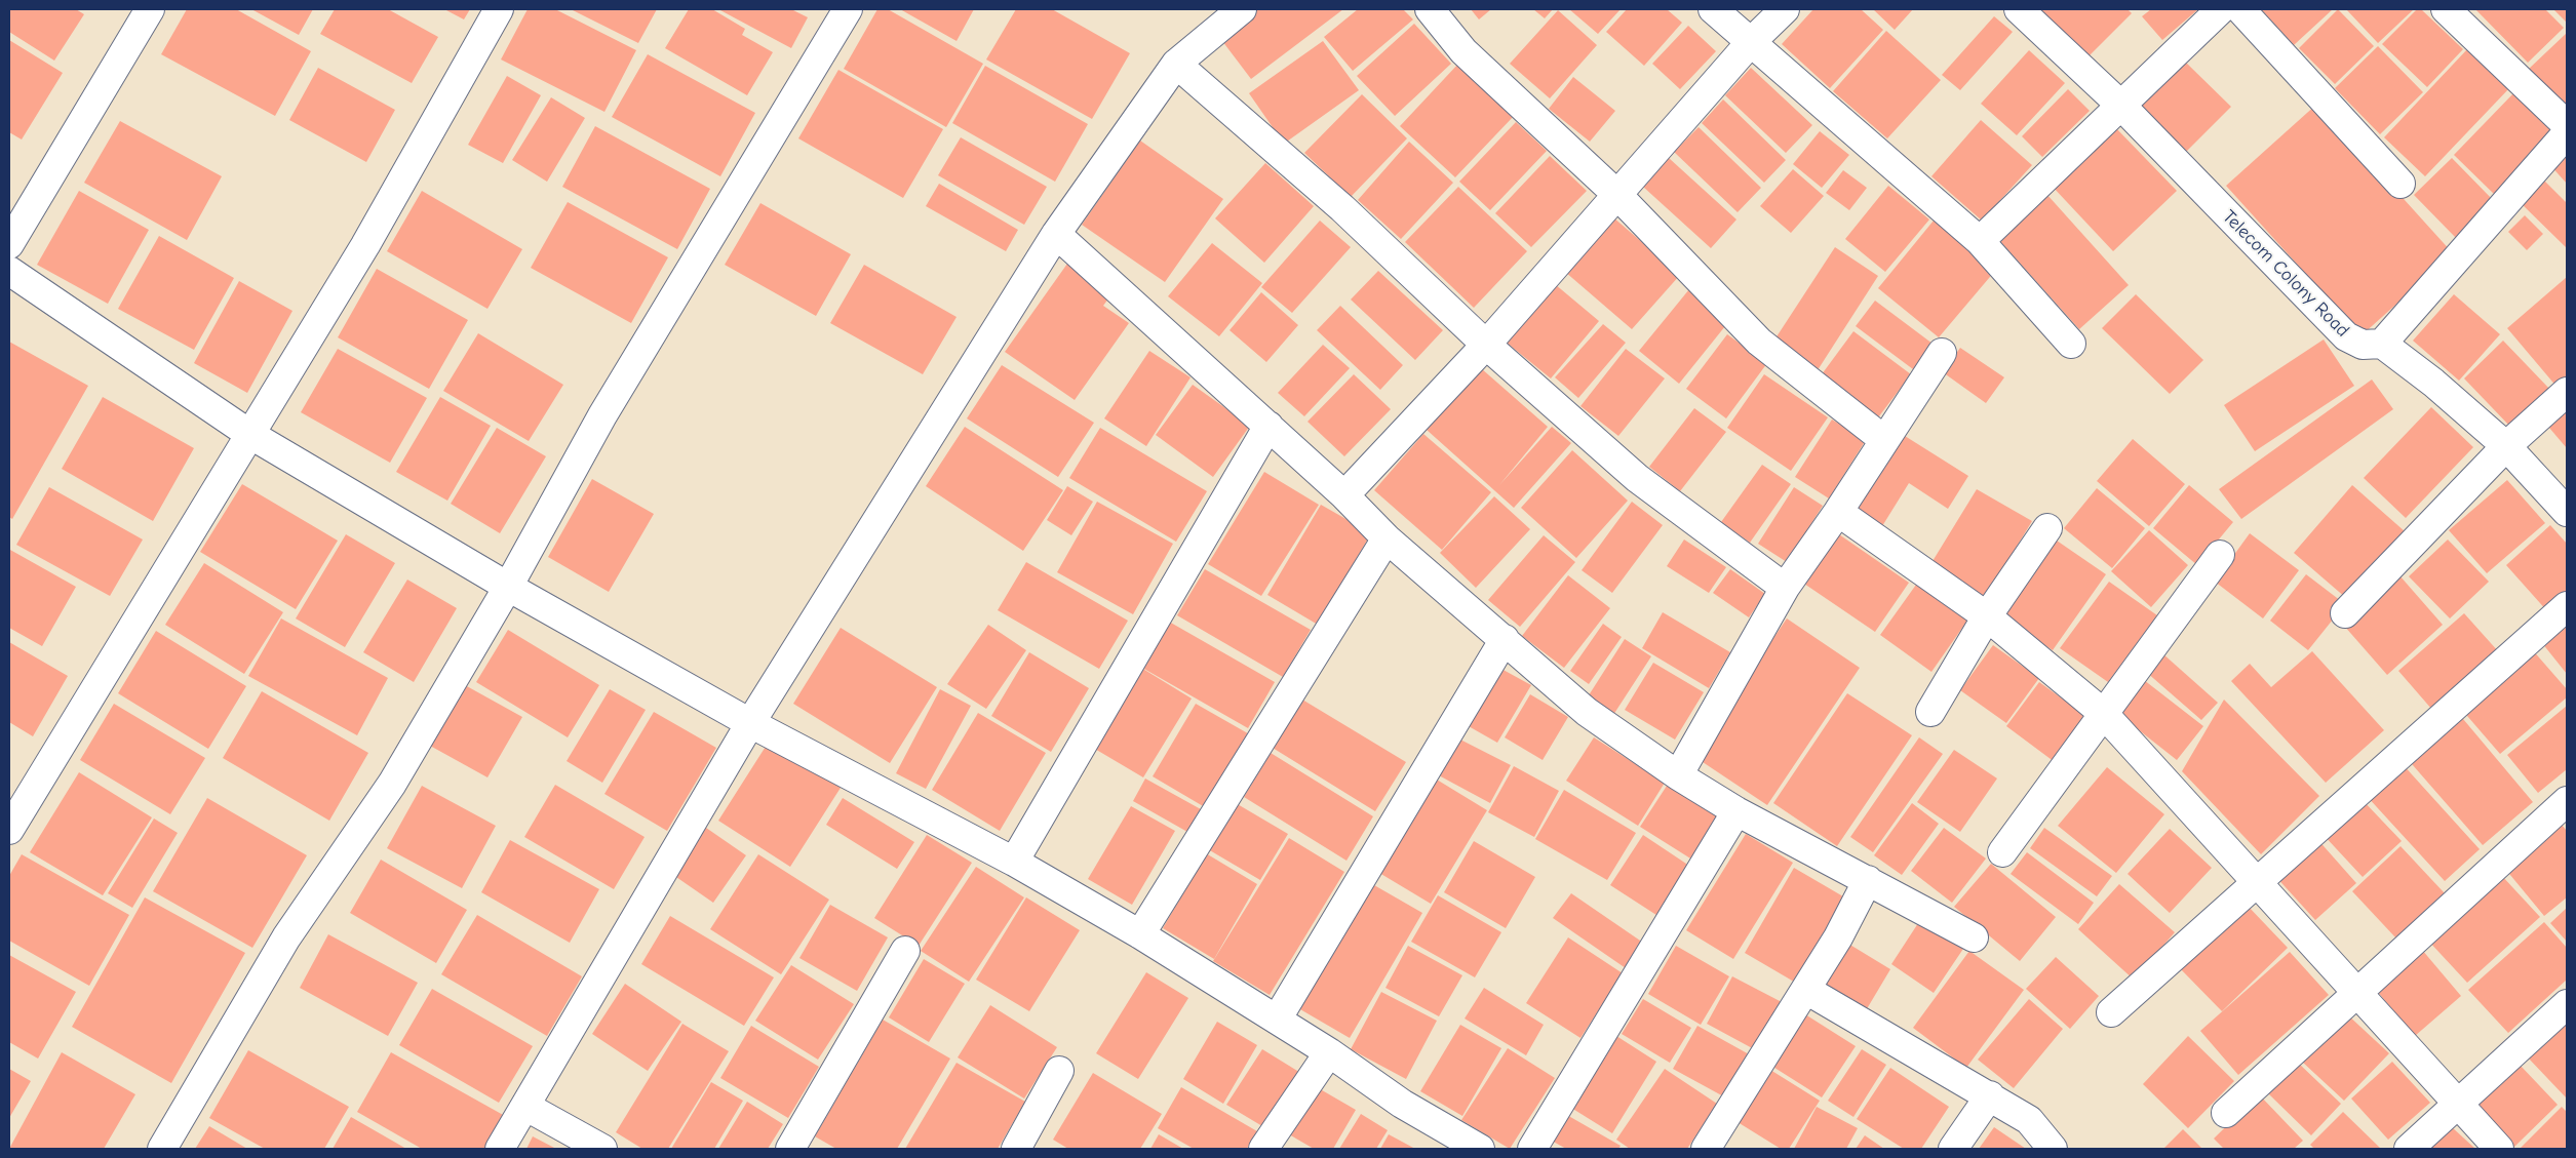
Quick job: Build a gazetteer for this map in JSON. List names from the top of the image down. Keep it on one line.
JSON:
{"streets":{"street":["Telecom Colony Road"]}}
